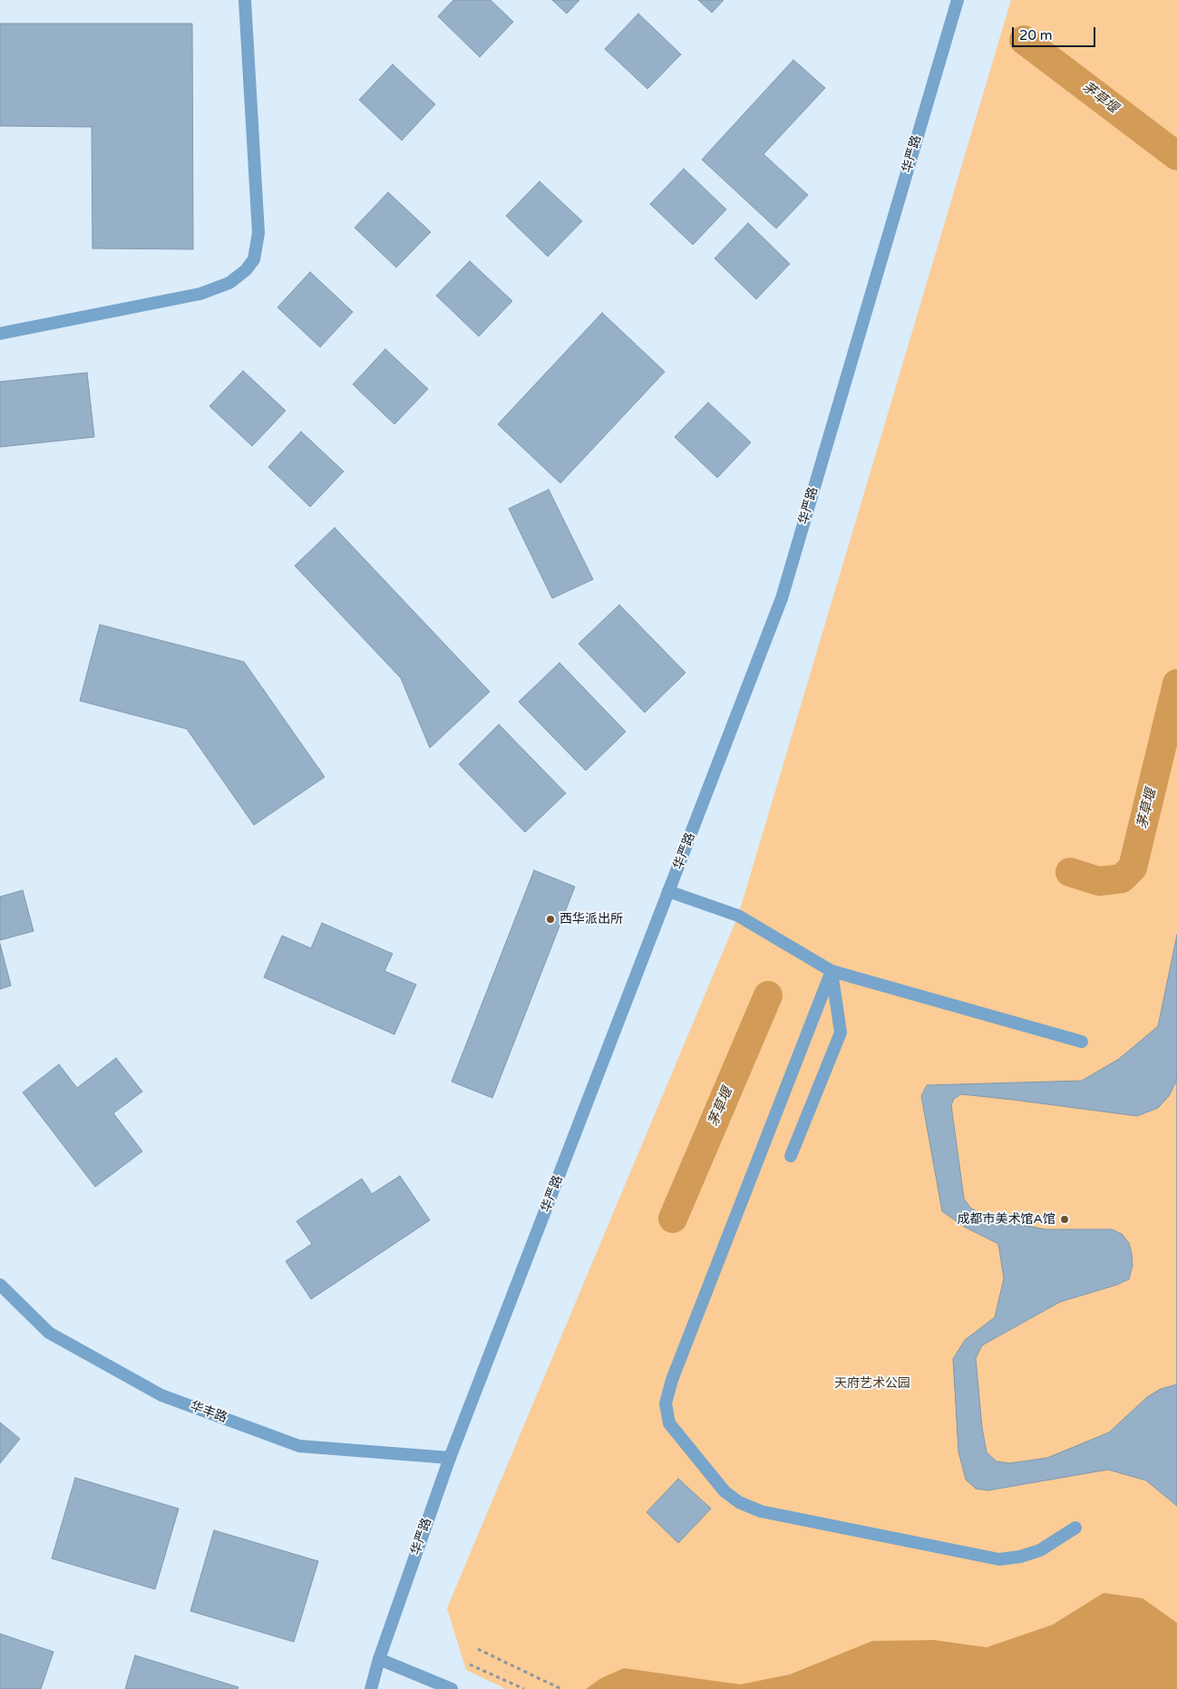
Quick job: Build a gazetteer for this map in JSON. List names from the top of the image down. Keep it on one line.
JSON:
{"streets":{"street":["华严路","华丰路"]},"crossings":[["华严路","华丰路"]],"water":["茅草堰"],"parks":["天府艺术公园"],"places":["西华派出所","成都市美术馆A馆"],"scale_bar":"20 m"}
